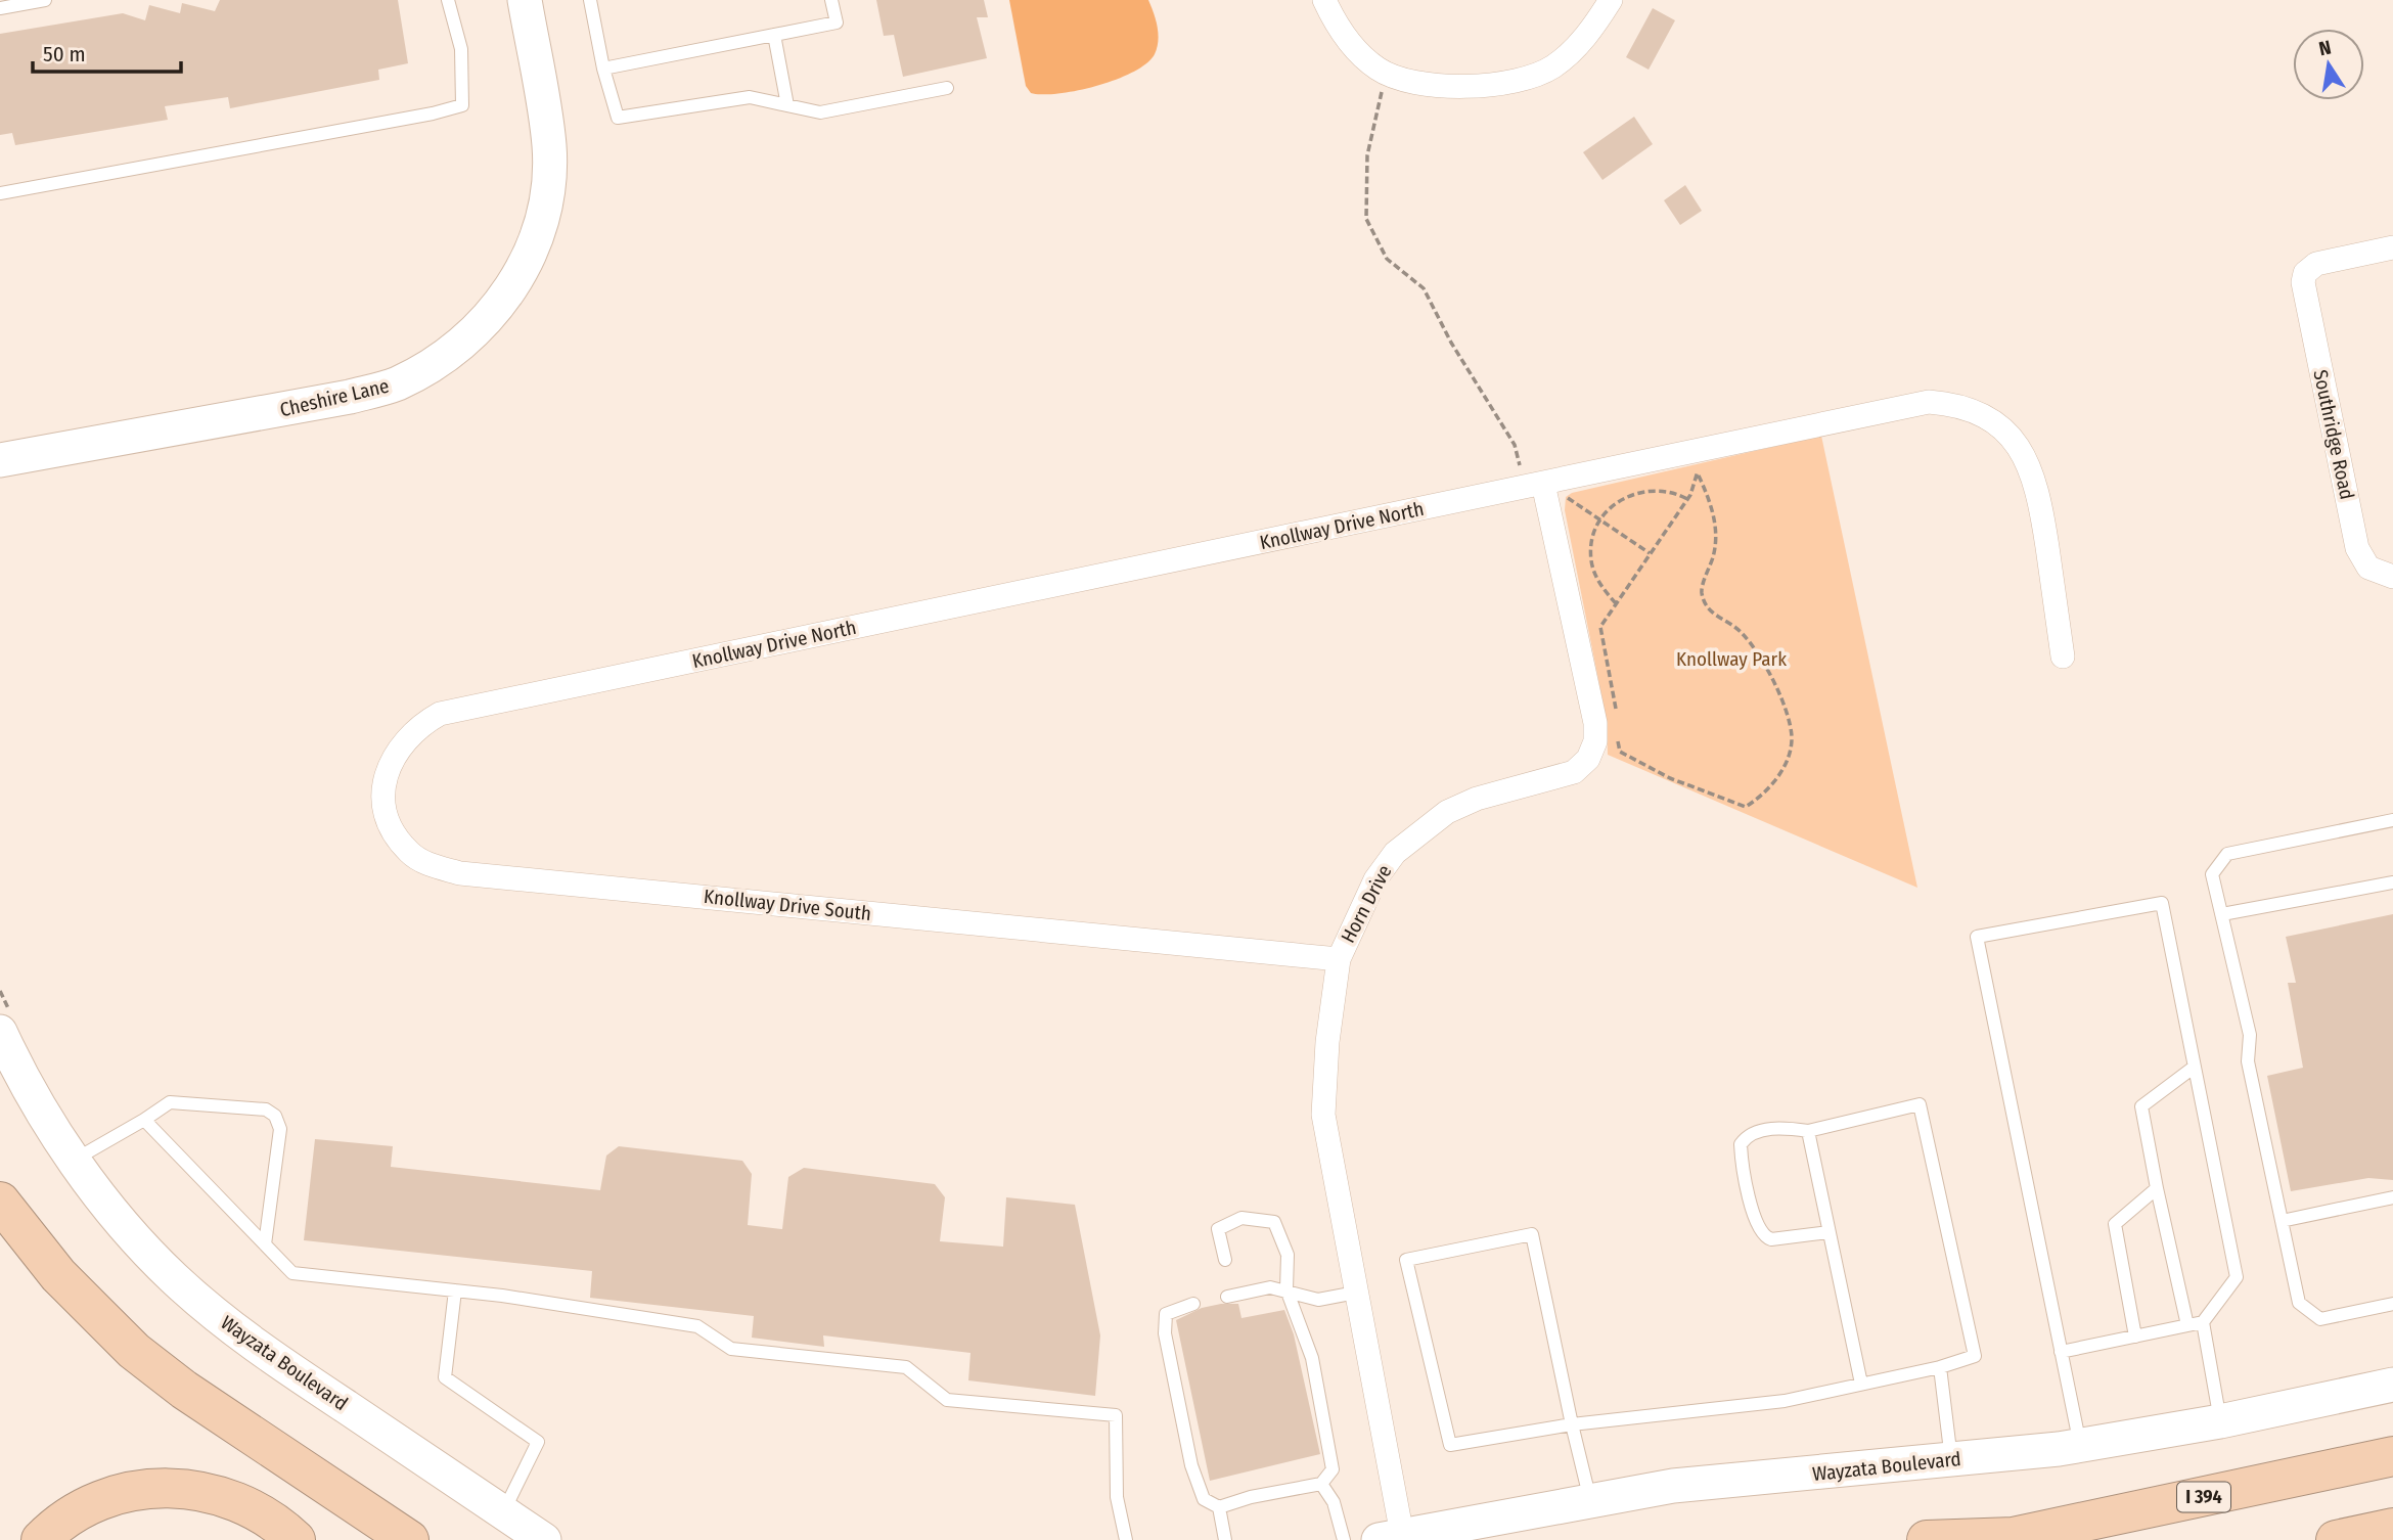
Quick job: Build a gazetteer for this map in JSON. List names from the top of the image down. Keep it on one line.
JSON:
{"streets":{"highway":["I 394"],"street":["Cheshire Lane","Southridge Road","Knollway Drive North","Horn Drive","Knollway Drive South","Wayzata Boulevard"]},"crossings":[["Knollway Drive North","Horn Drive"],["Knollway Drive North","Knollway Drive South"],["Horn Drive","Knollway Drive South"],["Horn Drive","Wayzata Boulevard"]],"parks":["Knollway Park"],"scale_bar":"50 m","north":"top"}
